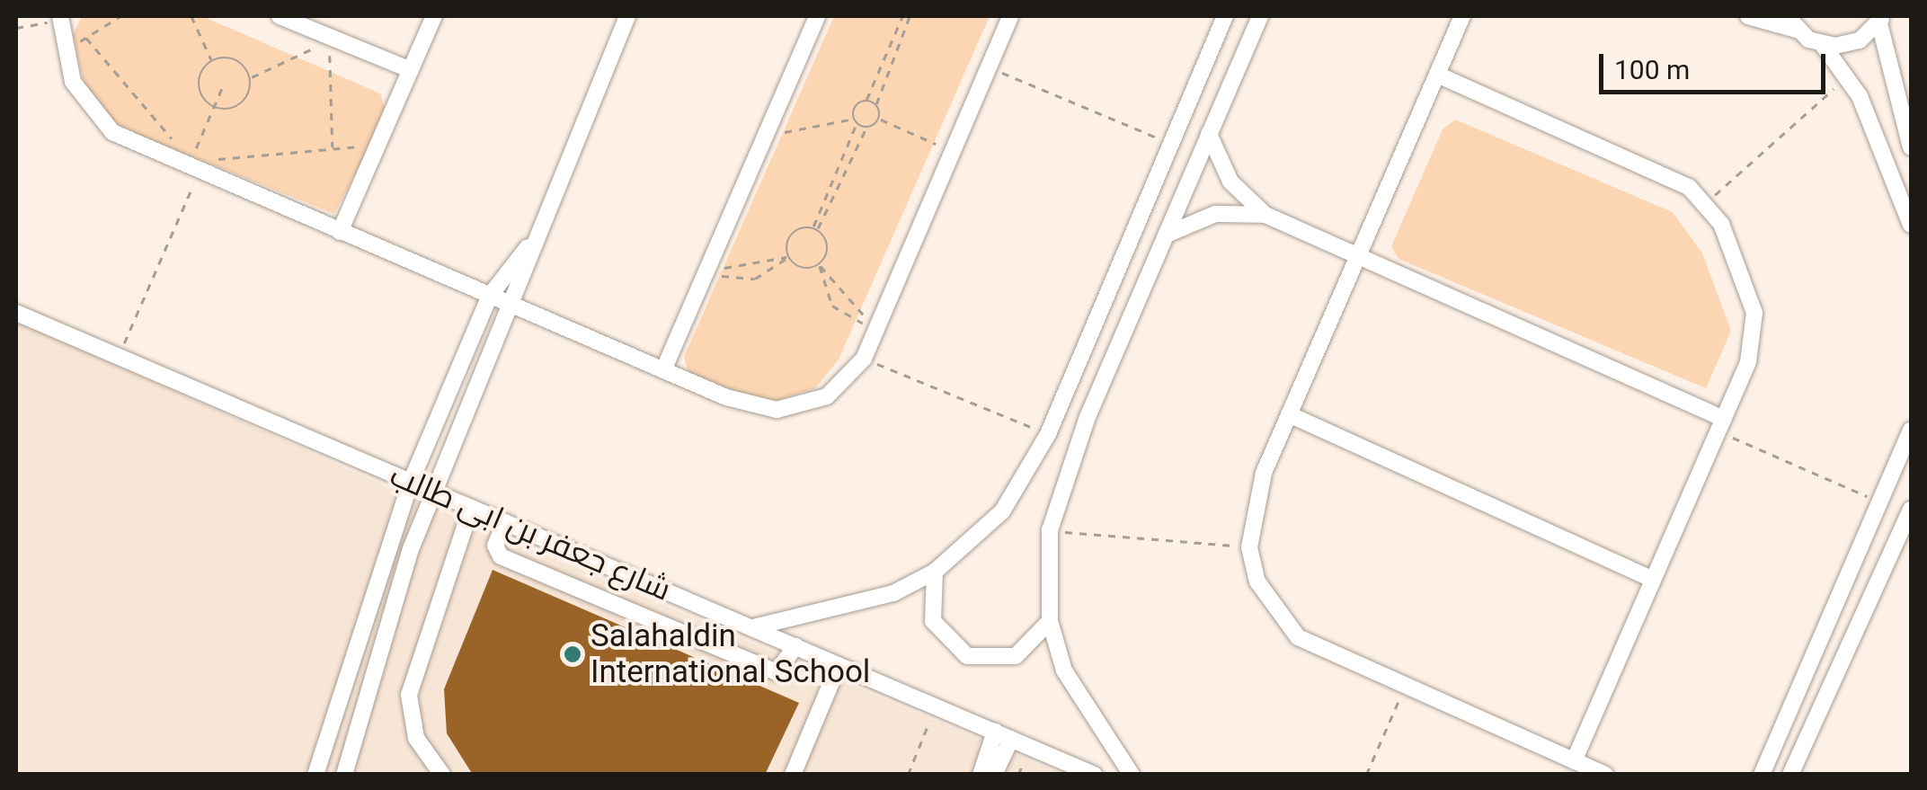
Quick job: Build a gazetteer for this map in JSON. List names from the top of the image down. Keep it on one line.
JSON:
{"streets":{"street":["شارع جعفر بن ابى طالب"]},"places":["Salahaldin International School"],"scale_bar":"100 m"}
